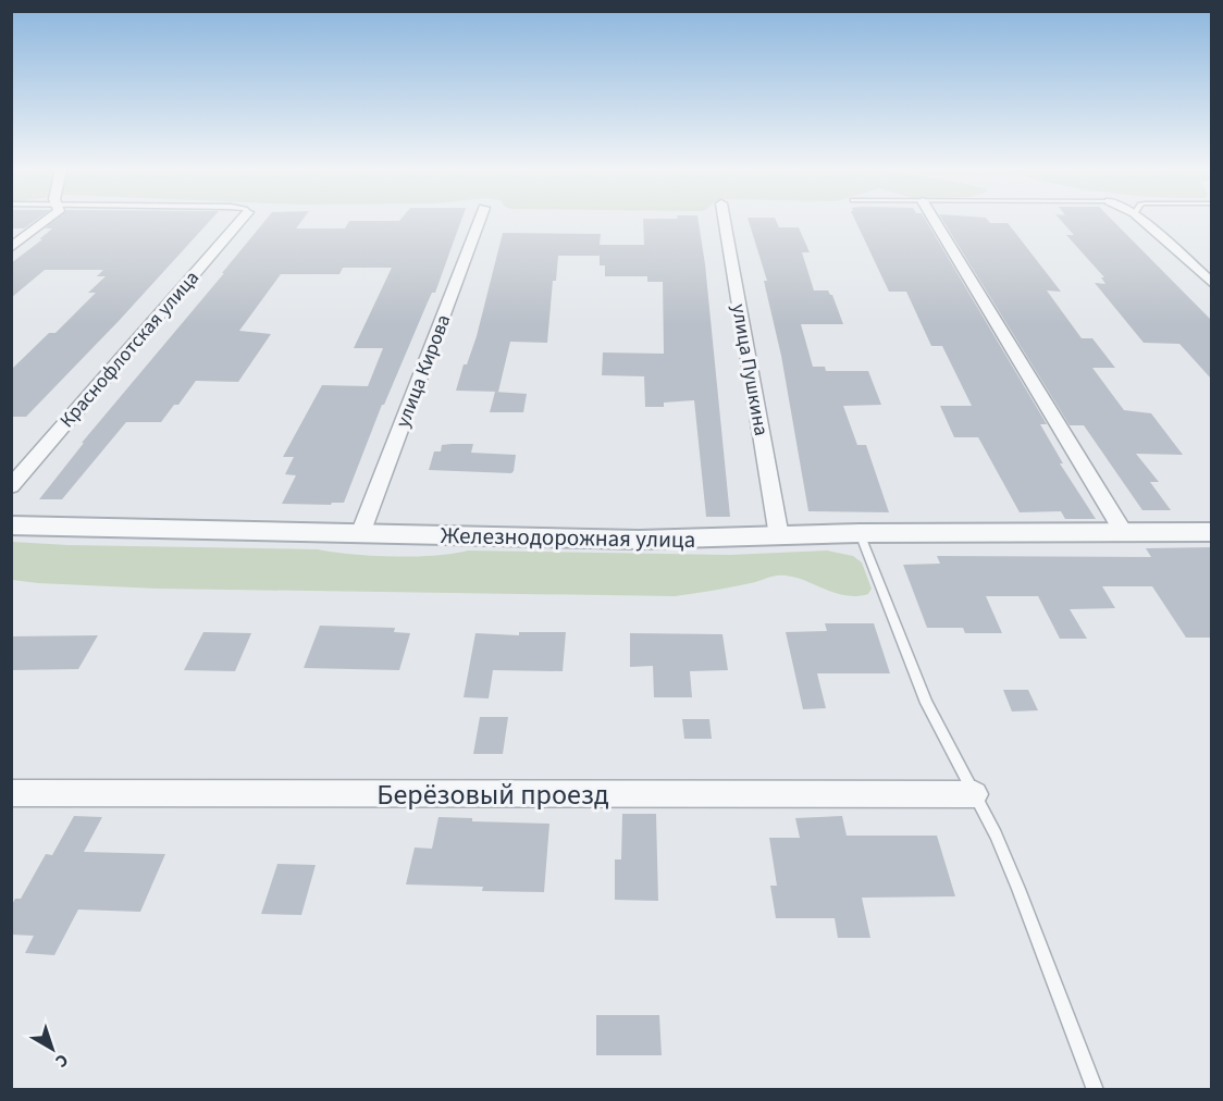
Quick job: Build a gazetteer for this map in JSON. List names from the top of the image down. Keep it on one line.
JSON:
{"streets":{"street":["Краснофлотская улица","улица Пушкина","улица Кирова","Железнодорожная улица","Берёзовый проезд"]},"crossings":[["улица Пушкина","Железнодорожная улица"],["улица Кирова","Железнодорожная улица"]],"north":"bottom right"}
